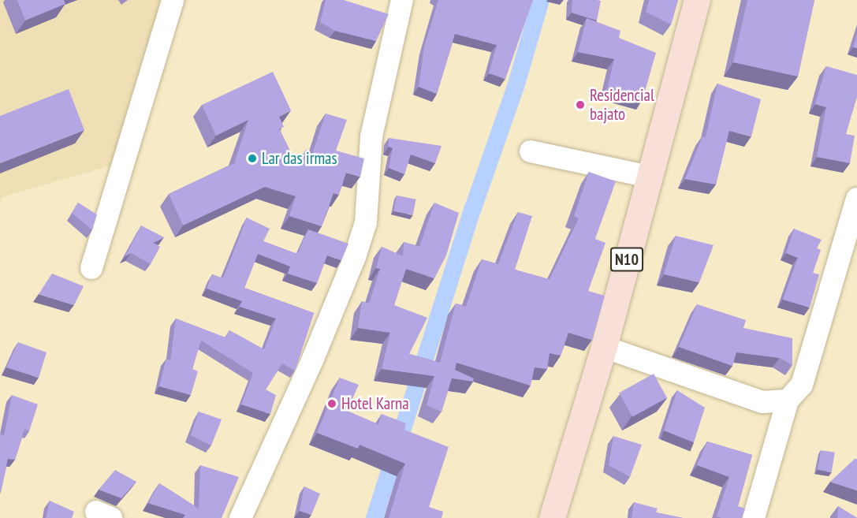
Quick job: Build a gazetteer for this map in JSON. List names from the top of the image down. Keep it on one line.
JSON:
{"streets":{"main road":["N10"]},"places":["Residencial bajato","Lar das irmas","Hotel Karna"]}
